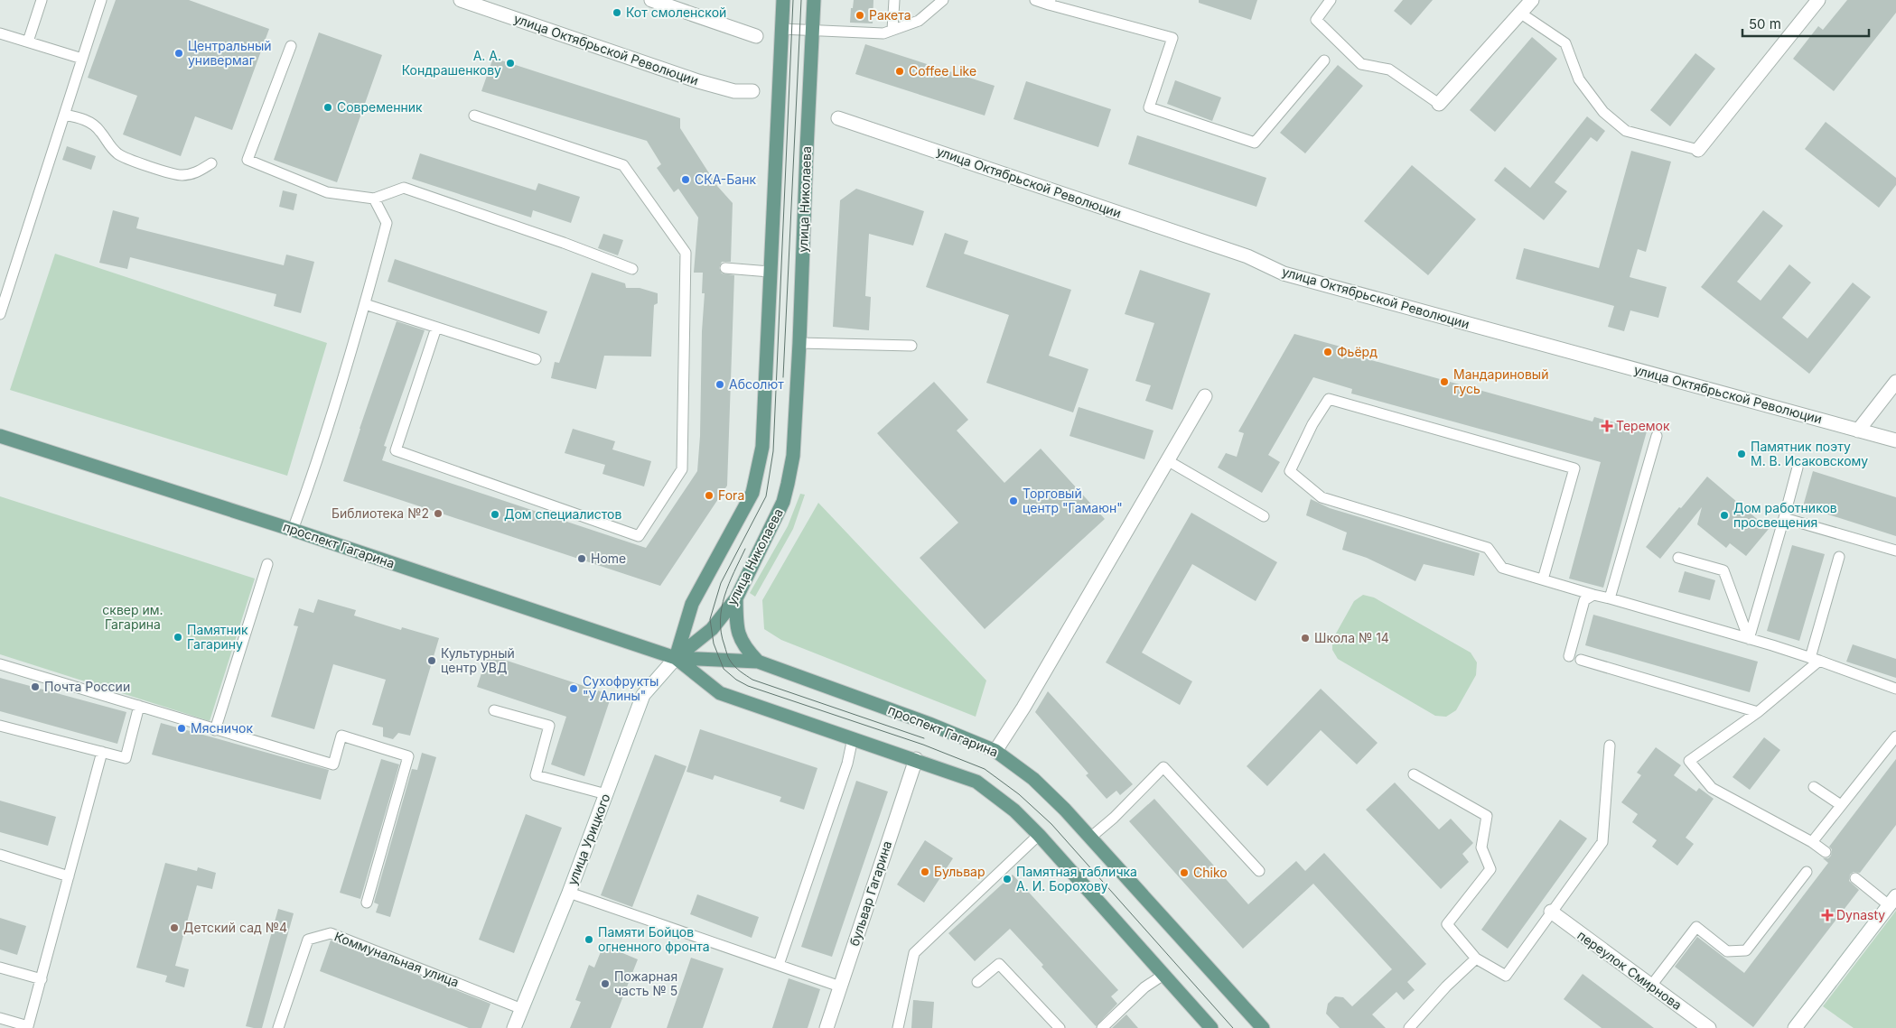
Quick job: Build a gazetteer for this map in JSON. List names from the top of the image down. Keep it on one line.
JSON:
{"streets":{"main road":["улица Николаева","проспект Гагарина"],"street":["улица Октябрьской Революции","улица Урицкого","бульвар Гагарина","переулок Смирнова"],"lane":["Коммунальная улица"]},"crossings":[["улица Николаева","проспект Гагарина"],["улица Николаева","улица Урицкого"],["проспект Гагарина","улица Урицкого"],["проспект Гагарина","бульвар Гагарина"],["улица Урицкого","Коммунальная улица"]],"parks":["сквер им. Гагарина"],"places":{"other":["Кот смоленской","Ракета","Центральный универмаг","А. А. Кондрашенкову","Coffee Like","Современник","СКА-Банк","Фьёрд","Мандариновый гусь","Абсолют","Памятник поэту М. В. Исаковскому","Fora","Торговый центр \"Гамаюн\"","Библиотека №2","Дом специалистов","Дом работников просвещения","Home","Памятник Гагарину","Школа № 14","Культурный центр УВД","Почта России","Сухофрукты \"У Алины\"","Мясничок","Бульвар","Chiko","Памятная табличка А. И. Борохову","Детский сад №4","Памяти Бойцов огненного фронта","Пожарная часть № 5"],"health":["Теремок","Dynasty"]},"scale_bar":"50 m"}
